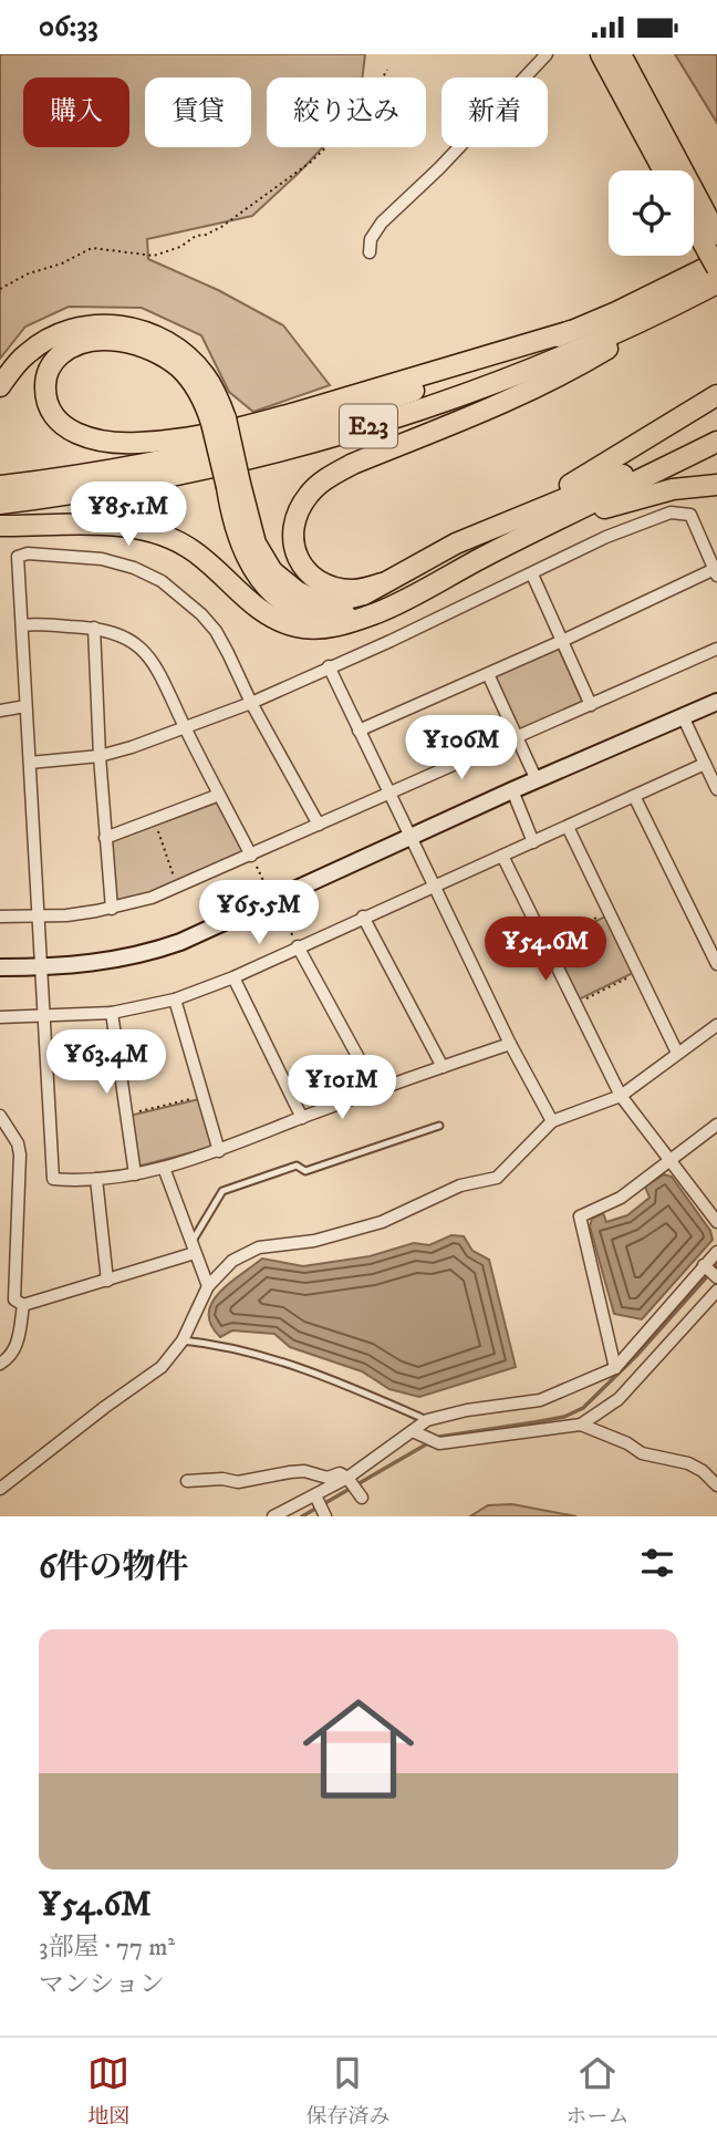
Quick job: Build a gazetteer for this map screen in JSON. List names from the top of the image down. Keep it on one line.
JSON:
{"streets":{"highway":["E23"]},"page":{"status":"06:33","chip":["購入","賃貸","絞り込み","新着"],"price":["¥85.1M","¥106M","¥65.5M","¥54.6M","¥63.4M","¥101M"],"heading":"6件の物件","list":[{"name":"¥54.6M","note":"3部屋 · 77 m² · マンション"}],"tabs":["地図","保存済み","ホーム"]}}
